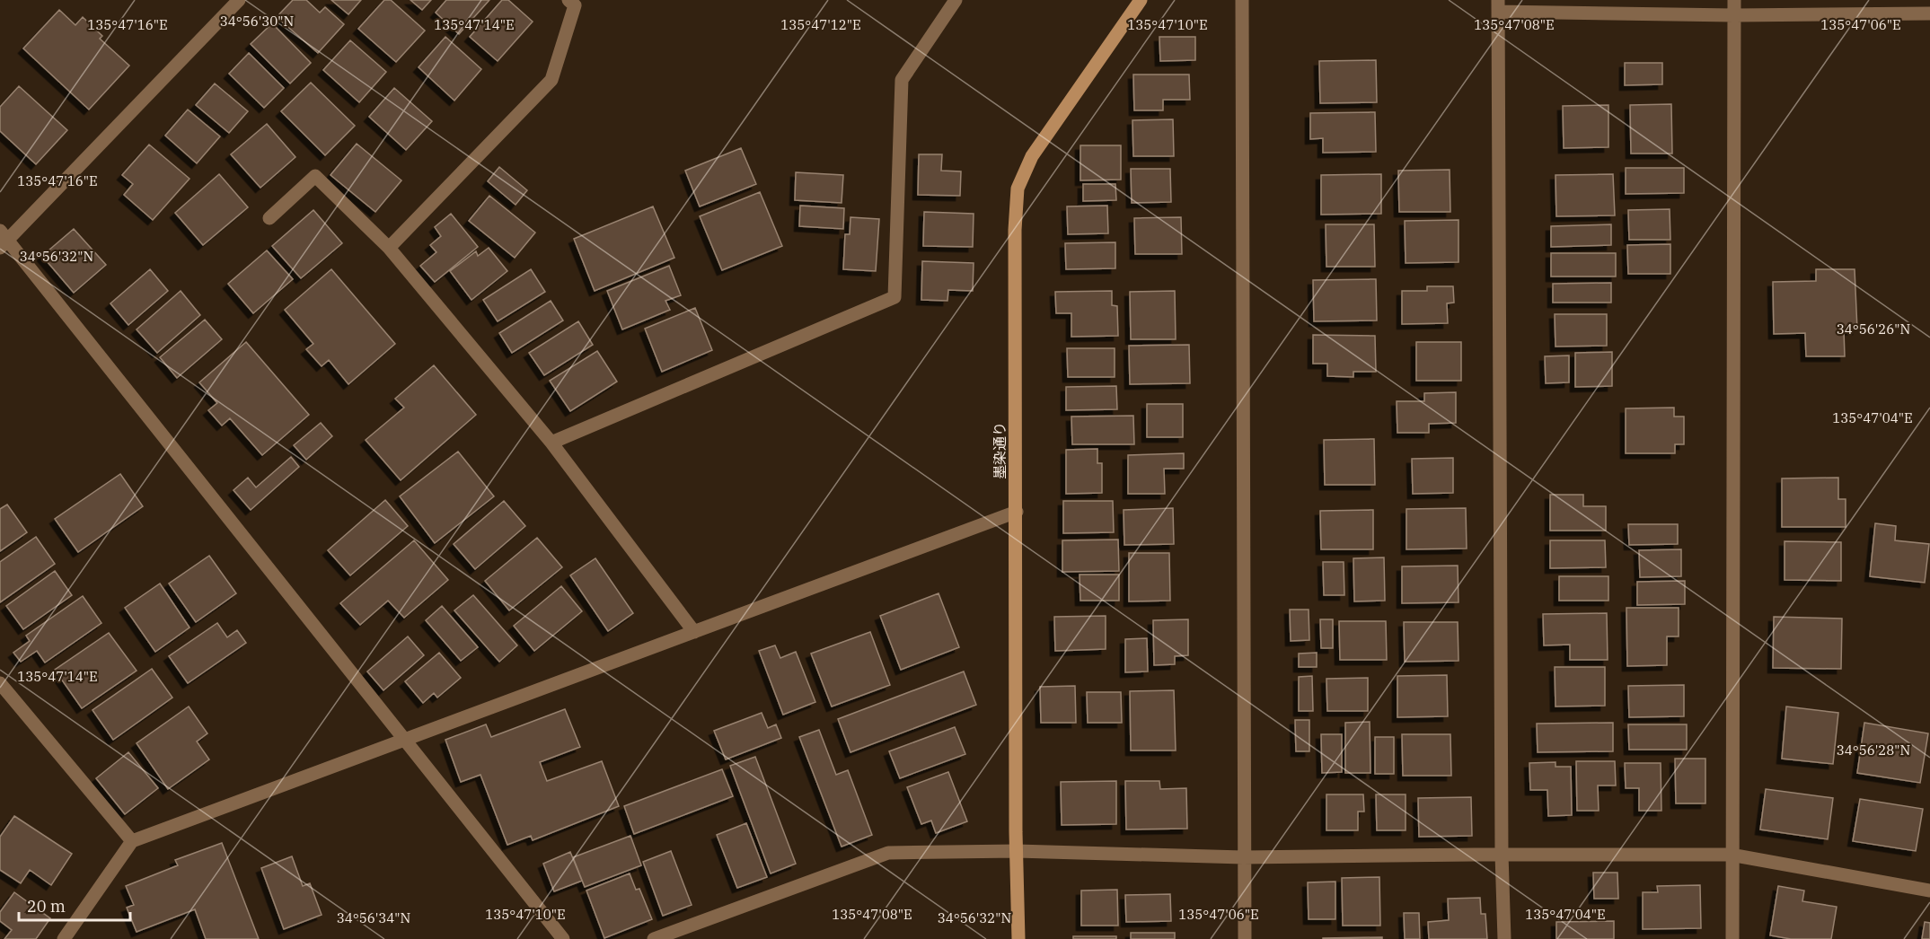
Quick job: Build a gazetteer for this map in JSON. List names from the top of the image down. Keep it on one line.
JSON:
{"streets":{"street":["墨染通り"]},"scale_bar":"20 m","coordinates":["34°56'30\"N","135°47'16\"E","135°47'14\"E","135°47'12\"E","135°47'10\"E","135°47'08\"E","135°47'06\"E","34°56'32\"N","34°56'26\"N","135°47'04\"E","34°56'28\"N","34°56'34\"N"]}
